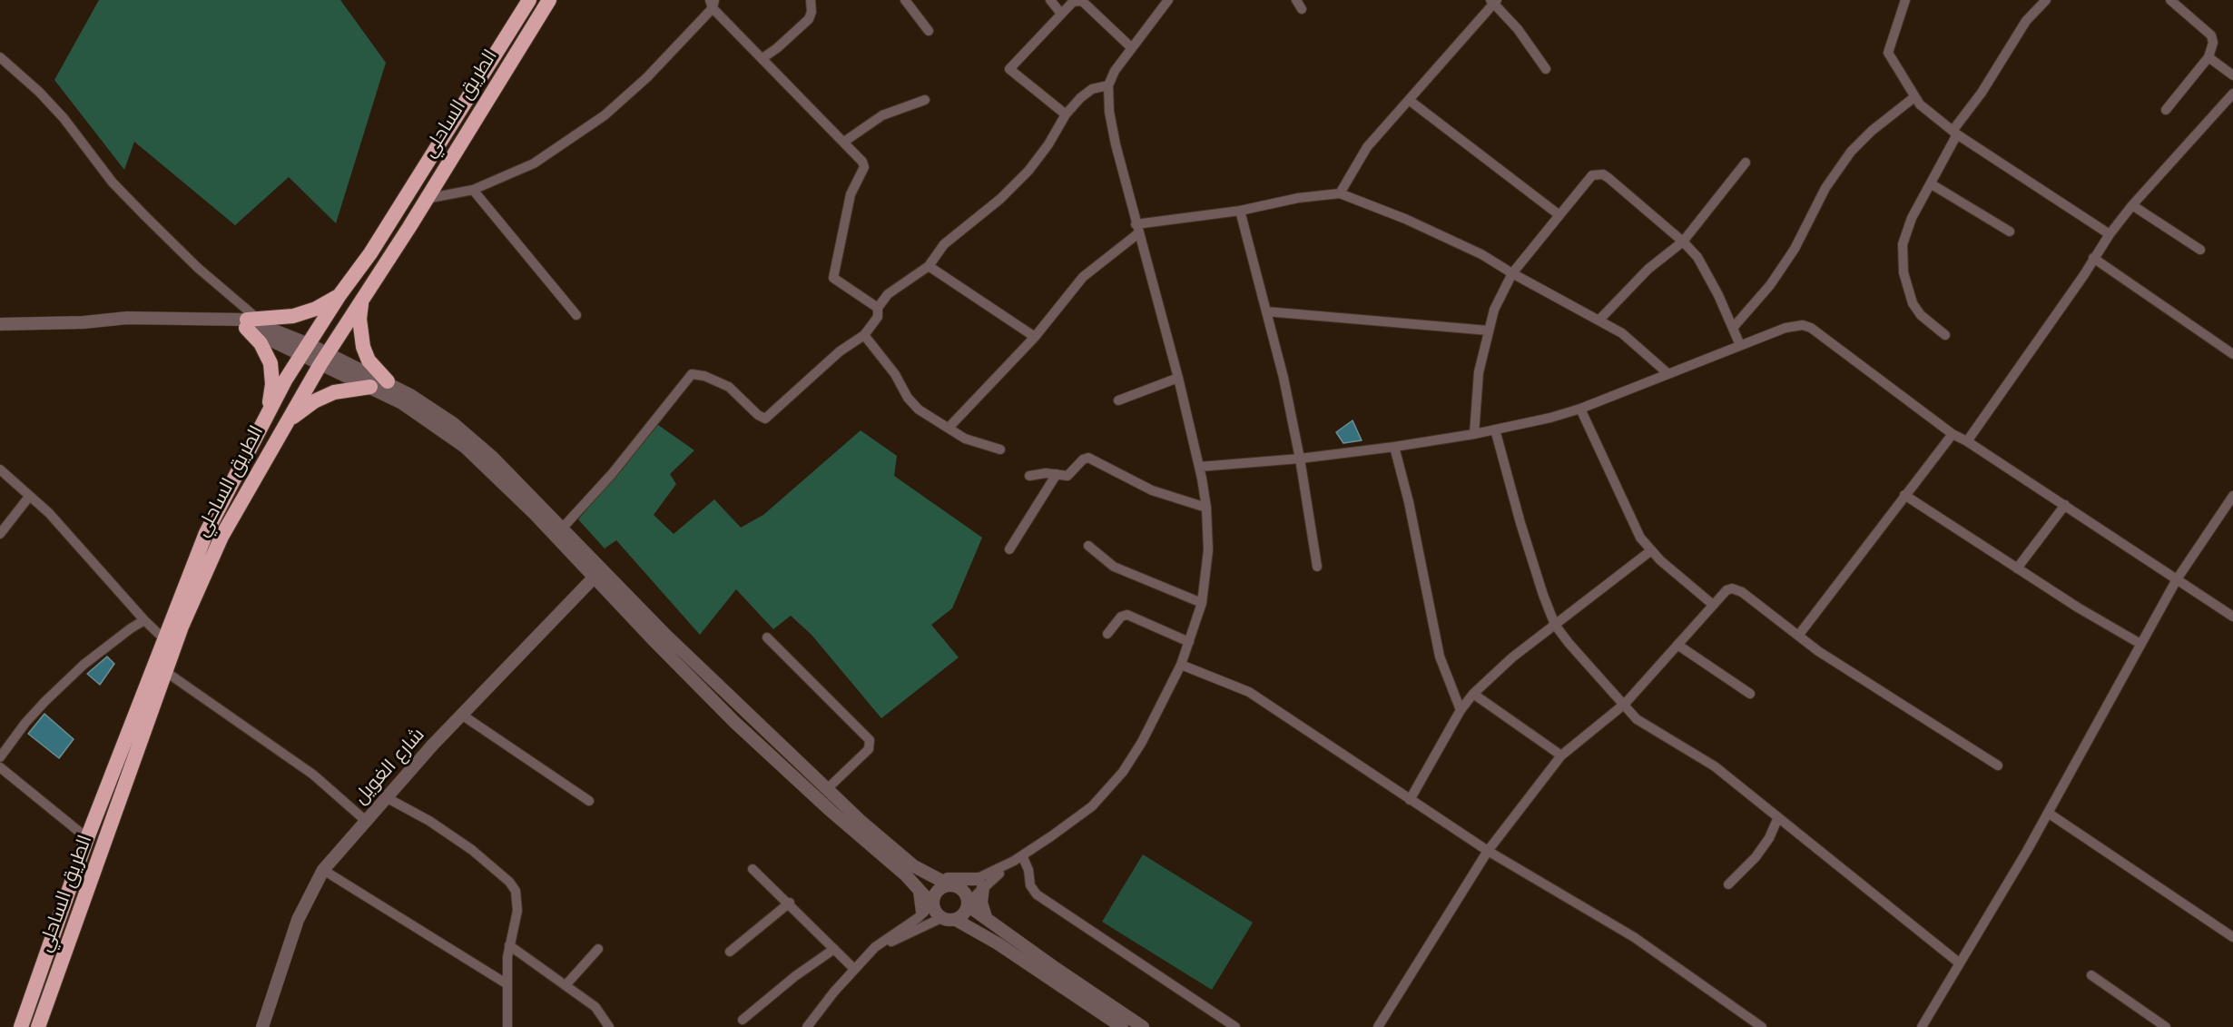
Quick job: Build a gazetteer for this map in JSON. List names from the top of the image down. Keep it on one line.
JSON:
{"streets":{"highway":["الطريق الساحلي"],"street":["شارع الغويل"]}}
